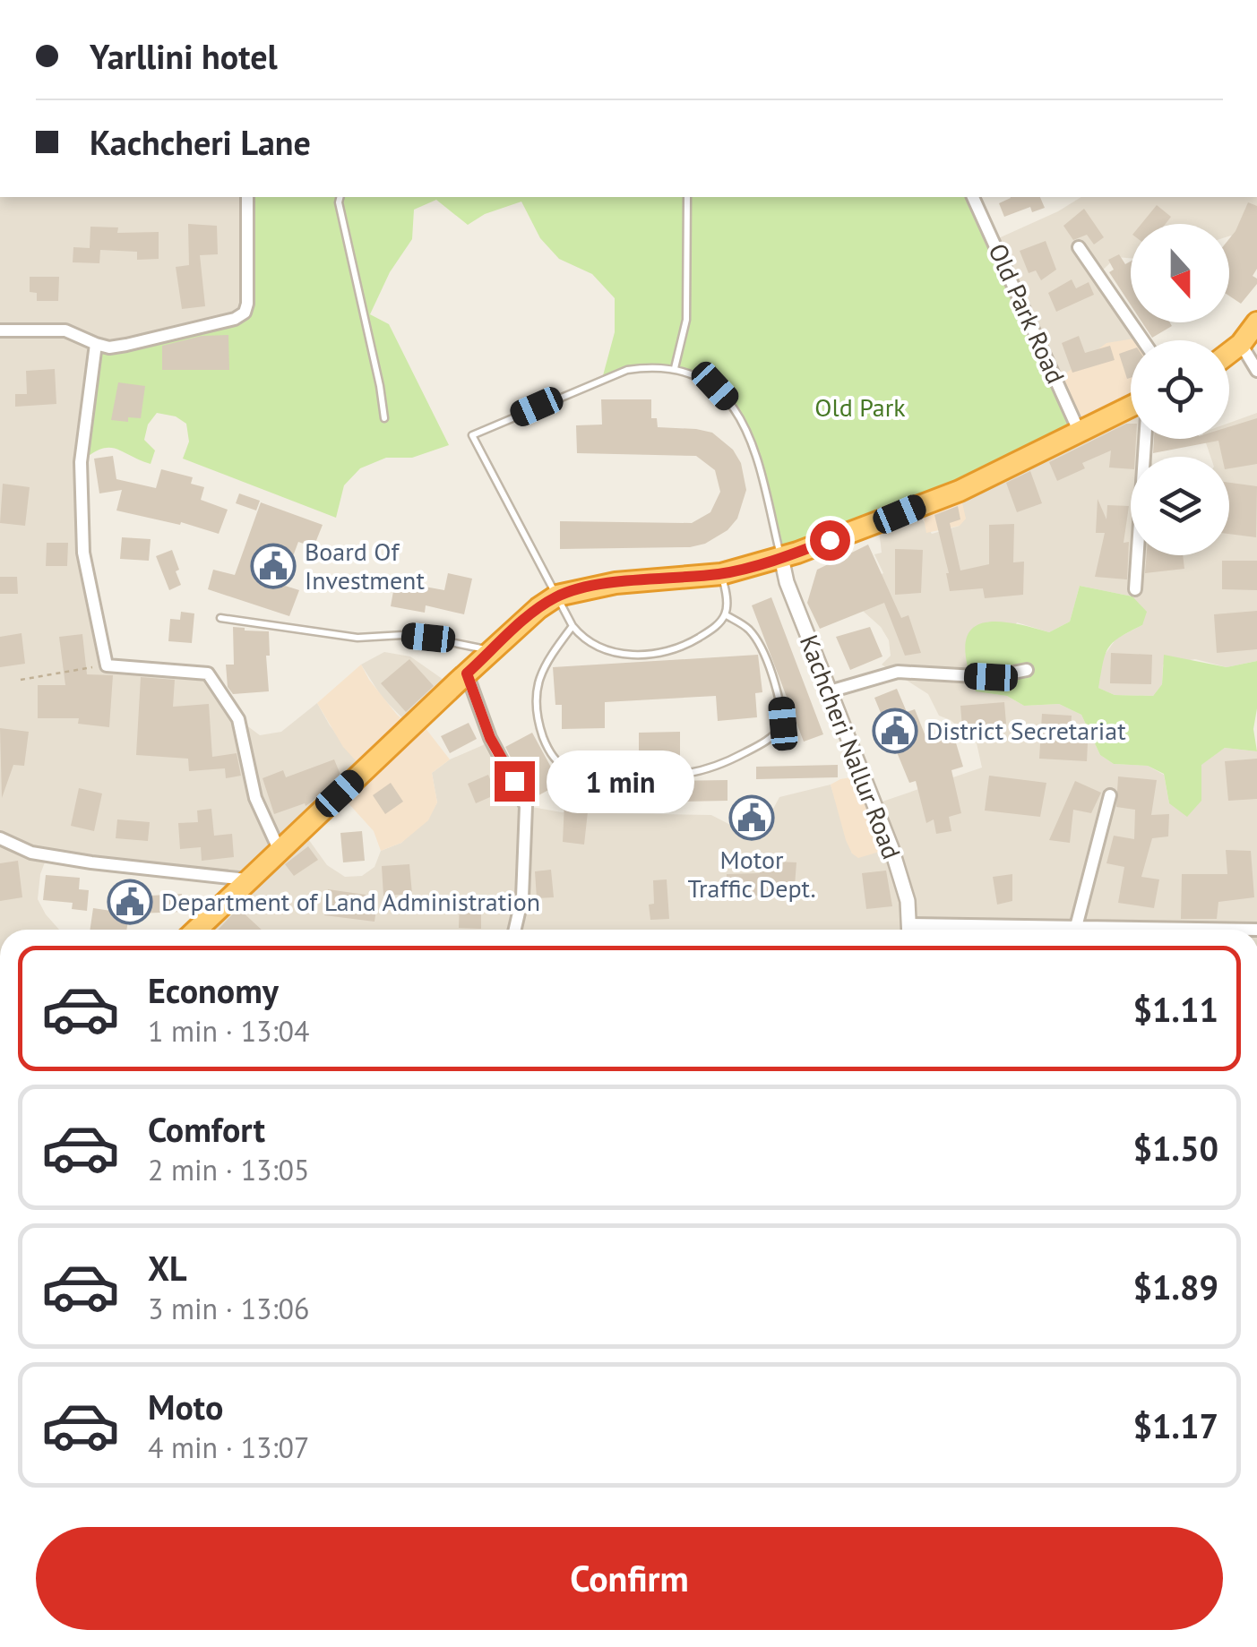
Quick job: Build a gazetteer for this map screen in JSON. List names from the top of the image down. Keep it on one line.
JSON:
{"streets":{"street":["Old Park Road","Kachcheri Nallur Road"]},"parks":["Old Park"],"places":{"public building":["Board Of Investment","District Secretariat","Motor Traffic Dept.","Department of Land Administration"]},"north":"bottom","page":{"banner":["Yarllini hotel","Kachcheri Lane"],"bubble":"1 min","list":[{"name":"Economy","note":"1 min · 13:04","value":"$1.11"},{"name":"Comfort","note":"2 min · 13:05","value":"$1.50"},{"name":"XL","note":"3 min · 13:06","value":"$1.89"},{"name":"Moto","note":"4 min · 13:07","value":"$1.17"}],"buttons":"Confirm"}}
